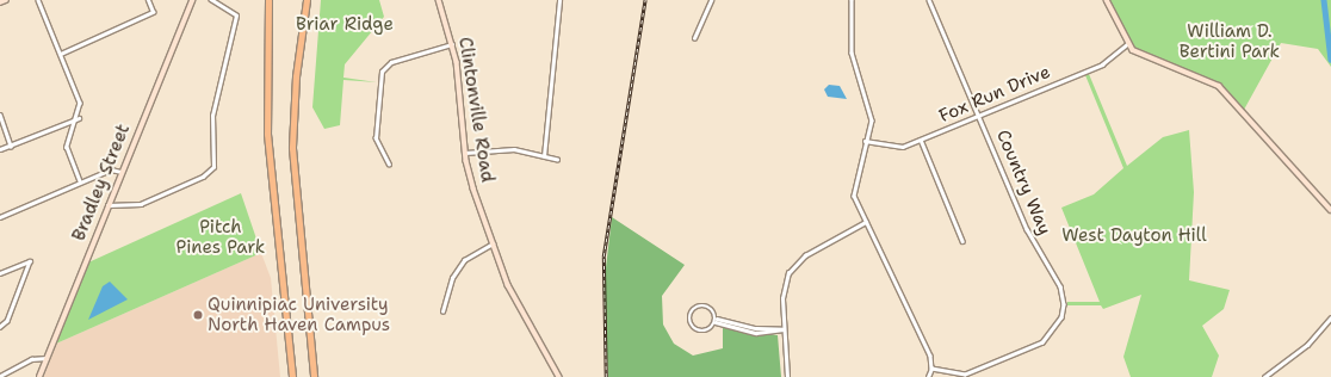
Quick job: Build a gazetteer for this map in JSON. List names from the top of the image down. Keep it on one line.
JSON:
{"streets":{"street":["Fox Run Drive","Clintonville Road","Bradley Street","Country Way"]},"crossings":[["Fox Run Drive","Country Way"]],"parks":["Briar Ridge","William D. Bertini Park","Pitch Pines Park","West Dayton Hill"],"places":["Quinnipiac University North Haven Campus"]}
